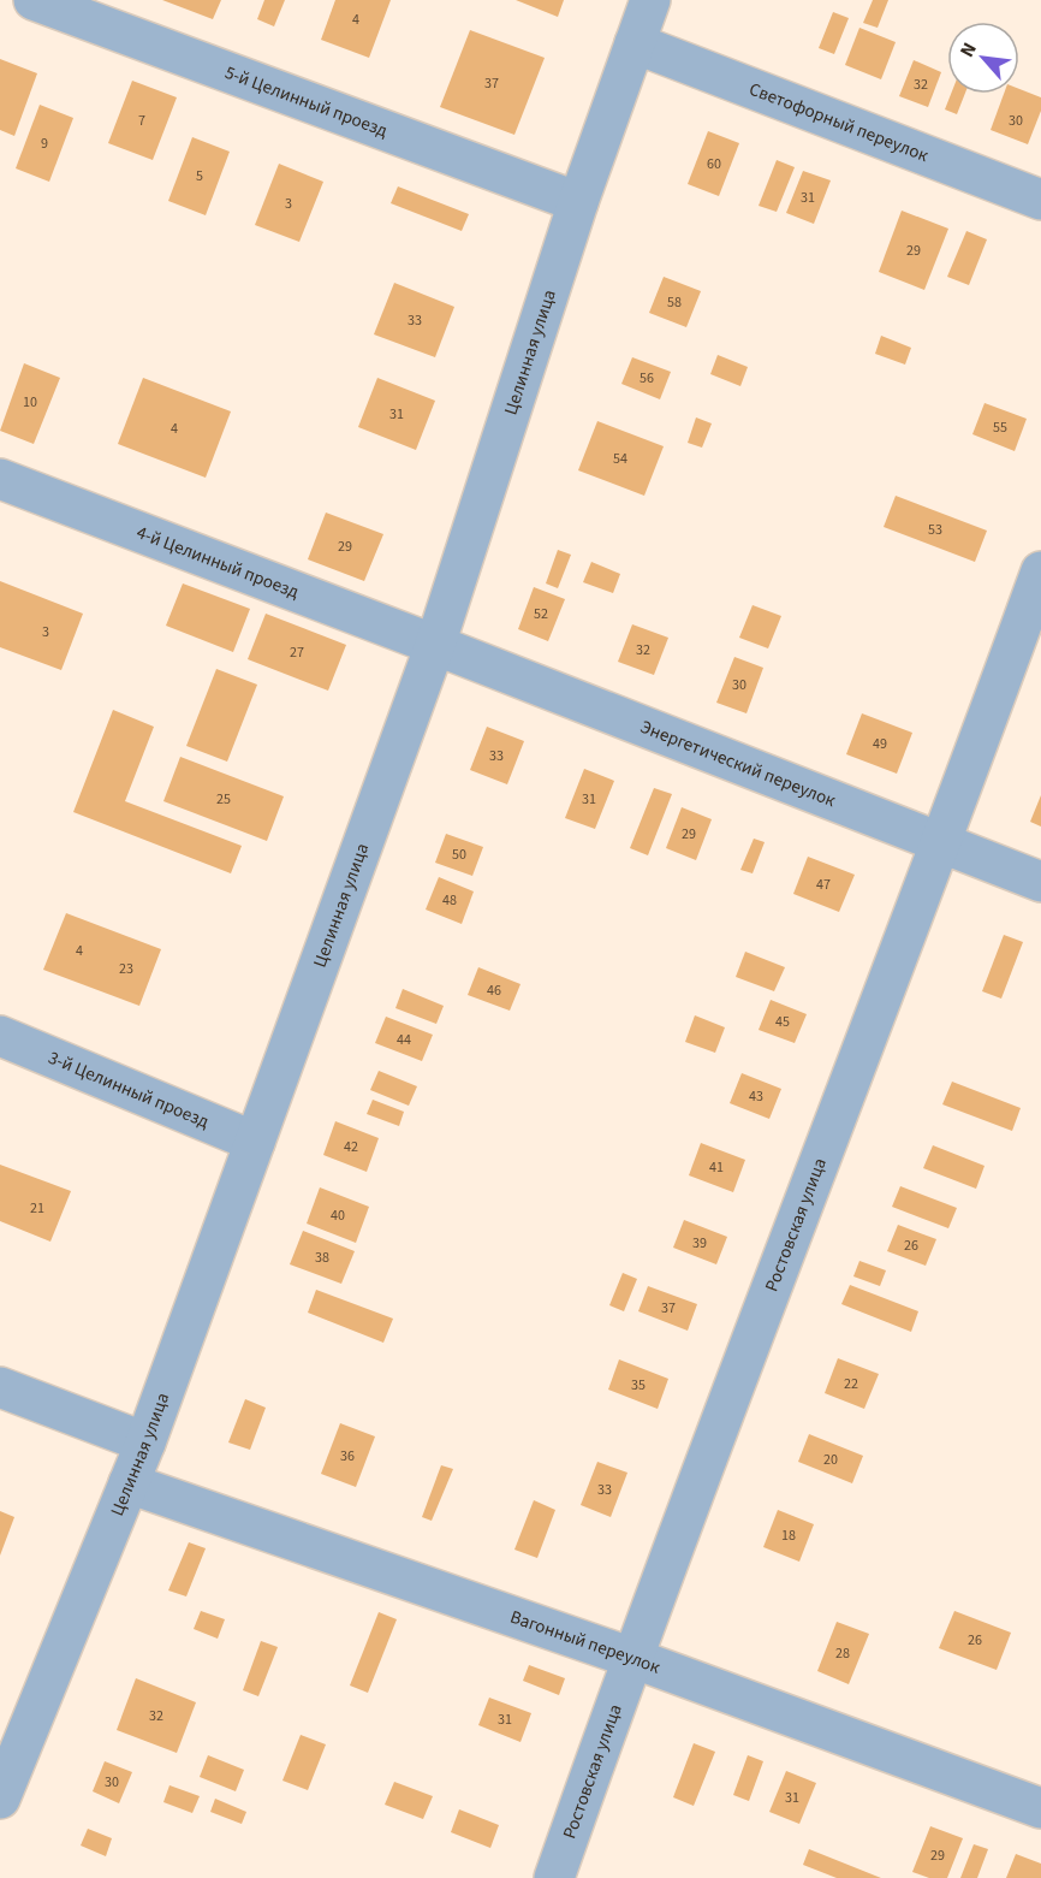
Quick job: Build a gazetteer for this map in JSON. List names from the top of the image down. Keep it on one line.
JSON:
{"streets":{"street":["5-й Целинный проезд","Светофорный переулок","Целинная улица","4-й Целинный проезд","Энергетический переулок","3-й Целинный проезд","Ростовская улица","Вагонный переулок"]},"crossings":[["5-й Целинный проезд","Целинная улица"],["Светофорный переулок","Целинная улица"],["Целинная улица","4-й Целинный проезд"],["Целинная улица","Энергетический переулок"],["Целинная улица","3-й Целинный проезд"],["Целинная улица","Вагонный переулок"],["4-й Целинный проезд","Энергетический переулок"],["Энергетический переулок","Ростовская улица"],["Ростовская улица","Вагонный переулок"]],"house_numbers":["4","37","32","7","30","9","60","5","31","3","29","58","33","56","10","31","55","4","54","53","29","52","3","32","27","30","49","33","25","31","29","50","47","48","4","23","46","45","44","43","42","41","21","40","39","26","38","37","22","35","36","20","33","18","26","28","32","31","30","31","29"],"north":"top left"}
